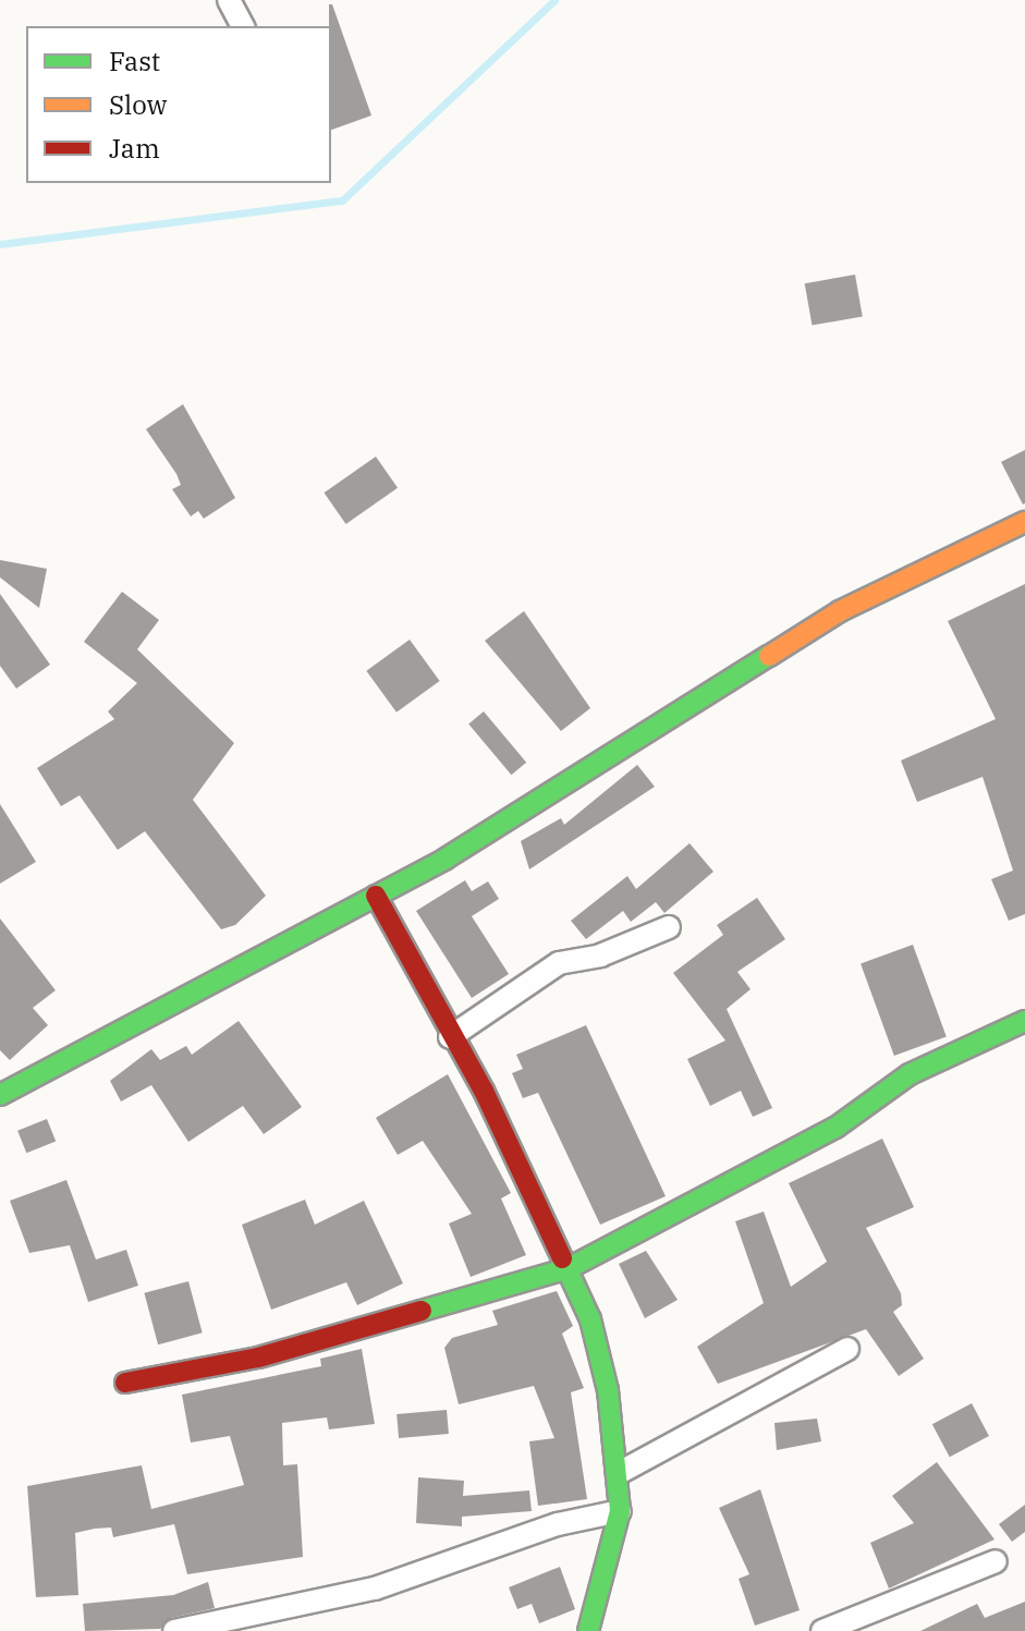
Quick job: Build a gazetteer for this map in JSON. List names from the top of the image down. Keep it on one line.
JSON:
{"legend":["Fast","Slow","Jam"]}
